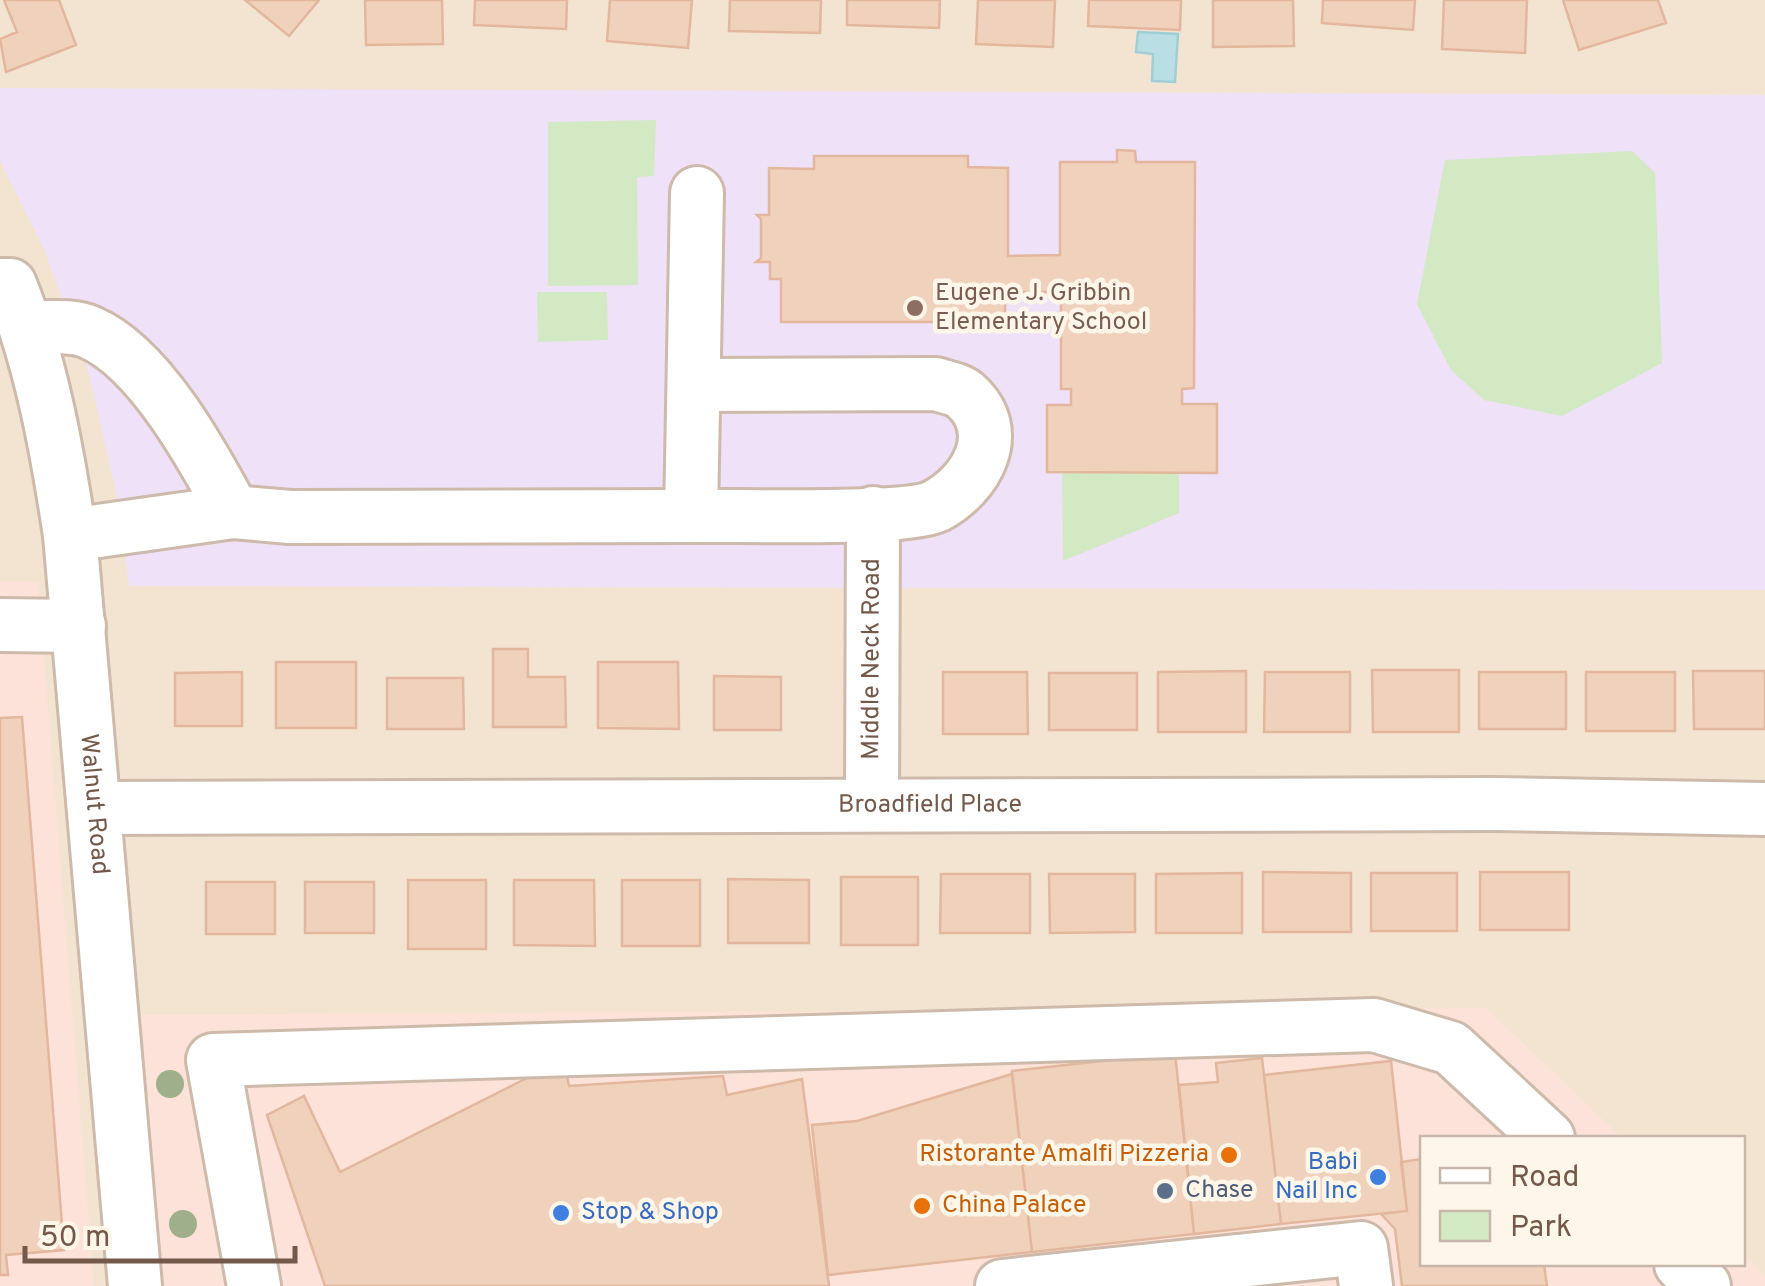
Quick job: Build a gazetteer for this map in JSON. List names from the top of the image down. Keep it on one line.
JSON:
{"streets":{"street":["Middle Neck Road","Walnut Road","Broadfield Place"]},"crossings":[["Middle Neck Road","Broadfield Place"],["Walnut Road","Broadfield Place"]],"places":["Eugene J. Gribbin Elementary School","Ristorante Amalfi Pizzeria","Babi Nail Inc","Chase","China Palace","Stop & Shop"],"legend":["Road","Park"],"scale_bar":"50 m"}
